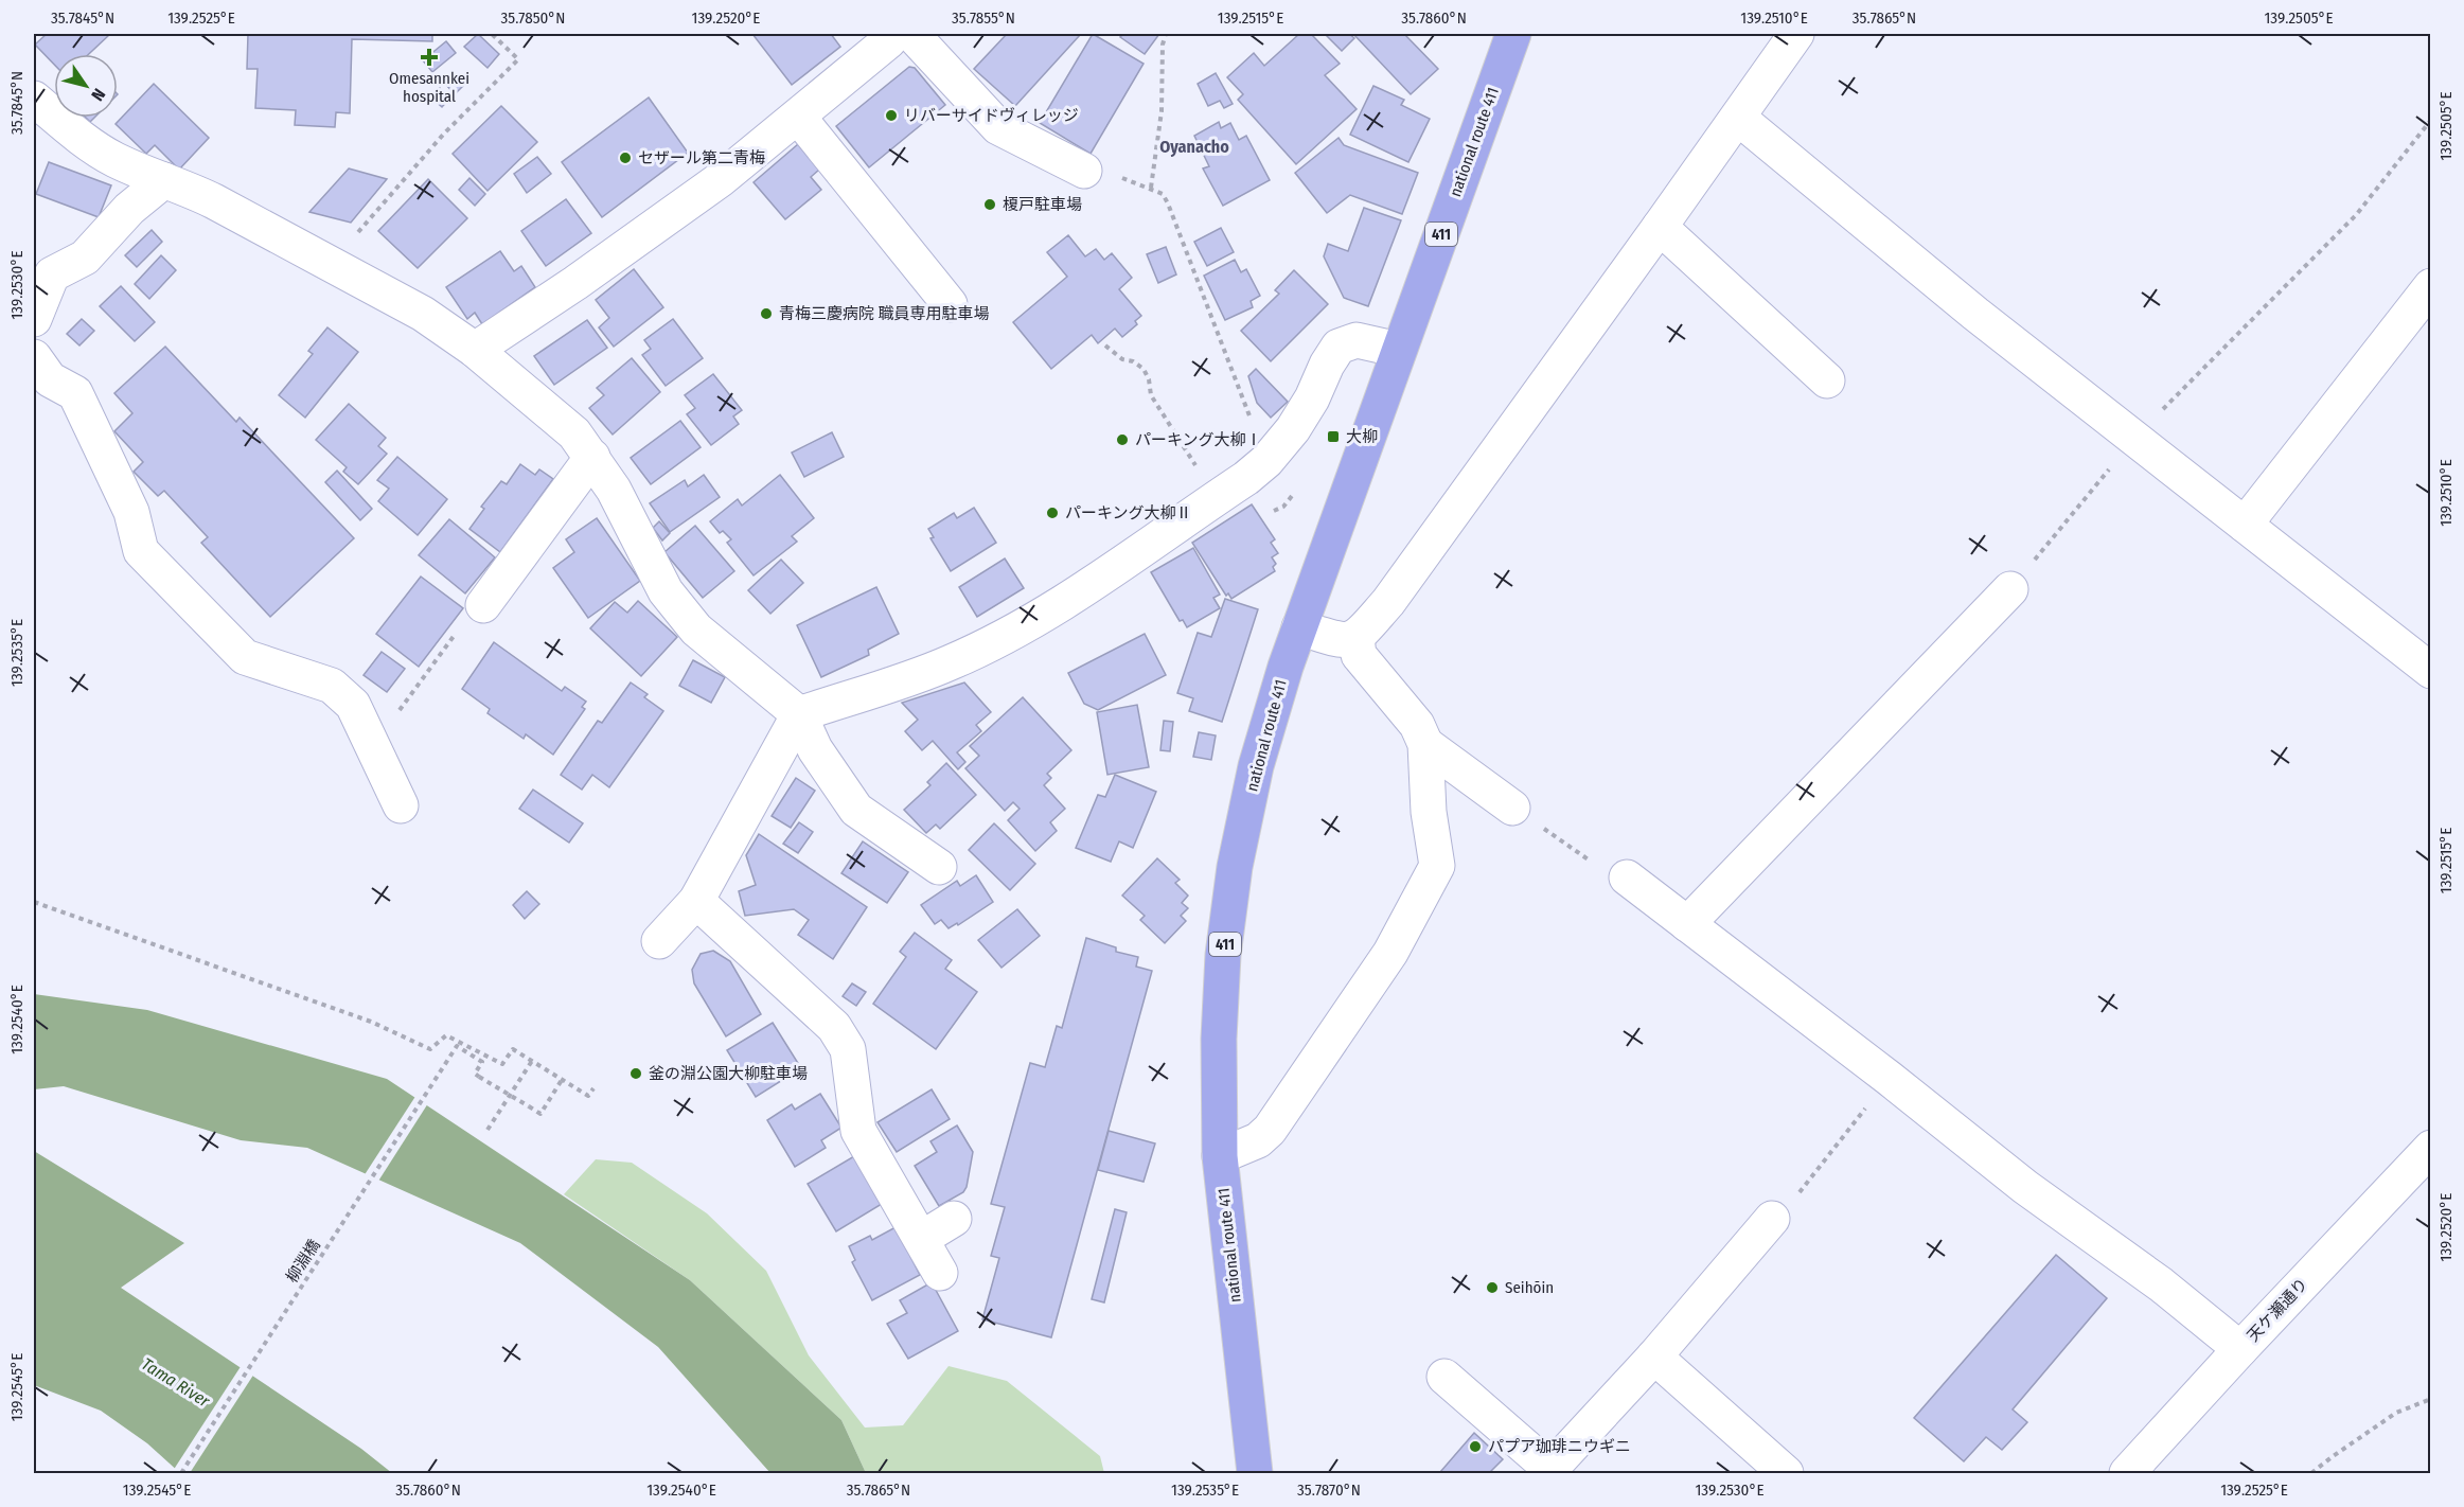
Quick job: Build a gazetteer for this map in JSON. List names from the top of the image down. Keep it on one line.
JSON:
{"streets":{"highway":["national route 411","411"],"street":["天ケ瀬通り"],"path":["柳淵橋"]},"districts":["Oyanacho"],"water":["Tama River"],"places":{"health":["Omesannkei hospital"],"other":["リバーサイドヴィレッジ","セザール第二青梅","榎戸駐車場","青梅三慶病院 職員専用駐車場","パーキング大柳Ⅰ","パーキング大柳Ⅱ","釜の淵公園大柳駐車場","Seihōin","パプア珈琲ニウギニ"],"transit":["大柳"]},"north":"bottom right","coordinates":["35.7845°N","139.2525°E","35.7850°N","139.2520°E","35.7855°N","139.2515°E","35.7860°N","139.2510°E","35.7865°N","139.2505°E","139.2530°E","139.2535°E","139.2540°E","139.2545°E","35.7870°N"]}
